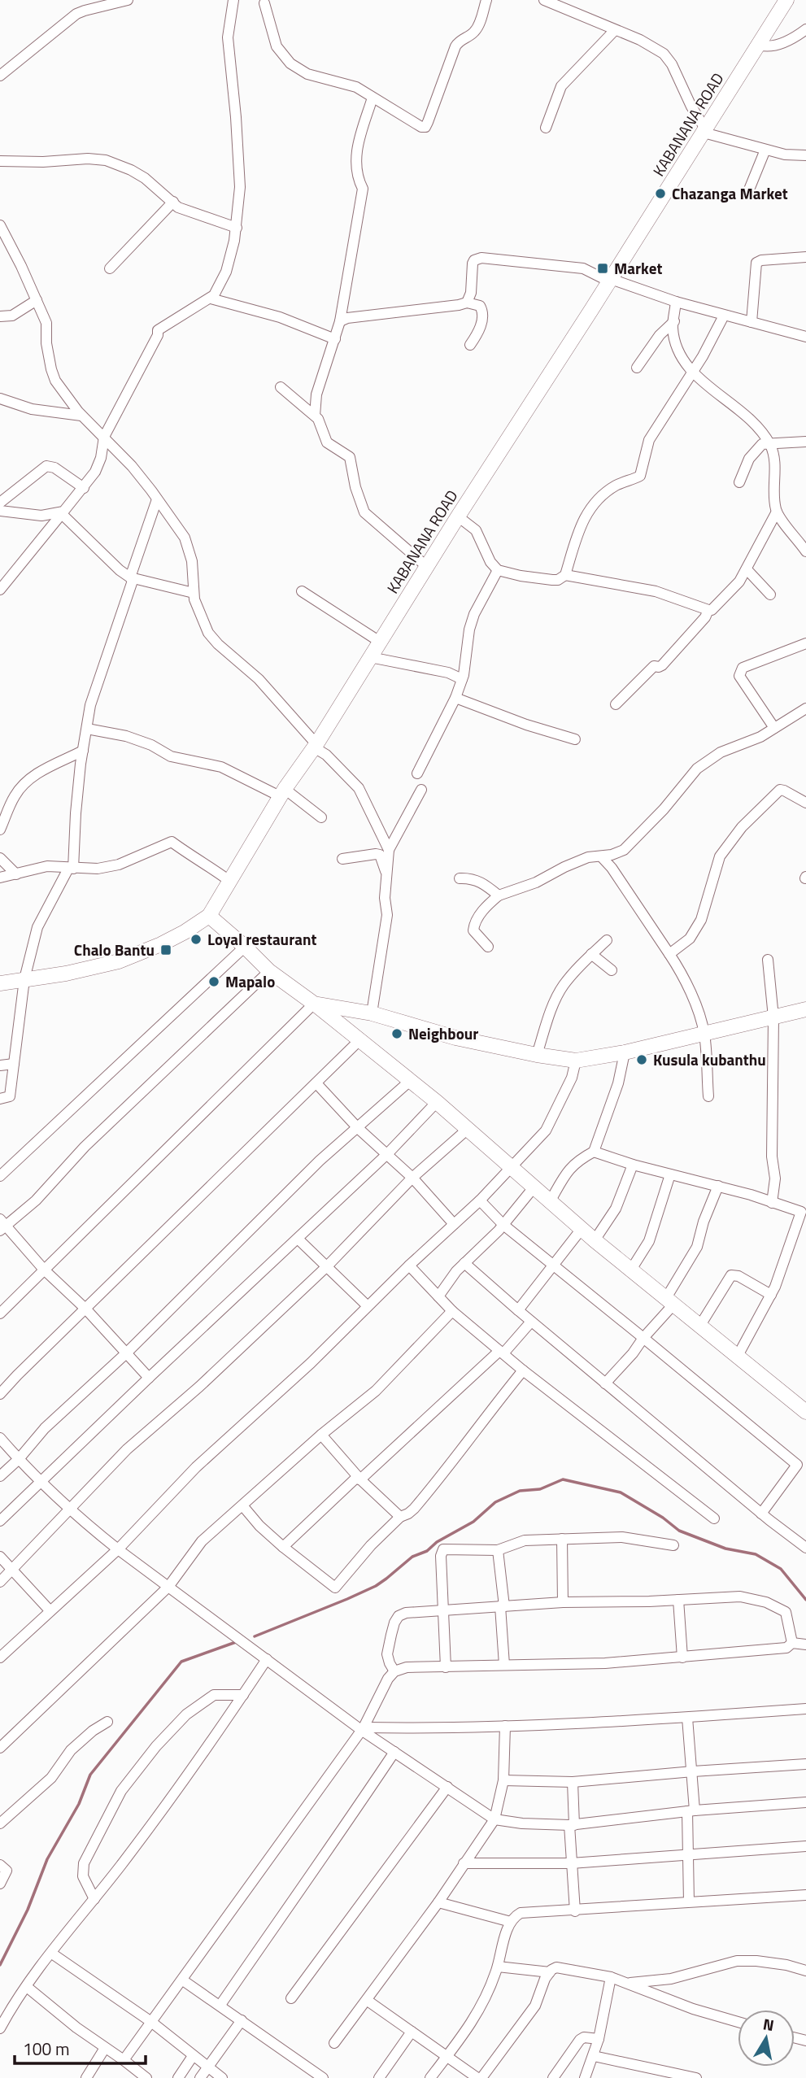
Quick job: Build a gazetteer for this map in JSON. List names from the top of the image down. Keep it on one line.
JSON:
{"streets":{"street":["KABANANA ROAD"]},"places":{"other":["Chazanga Market","Loyal restaurant","Mapalo","Neighbour","Kusula kubanthu"],"transit":["Market","Chalo Bantu"]},"scale_bar":"100 m","north":"top"}
